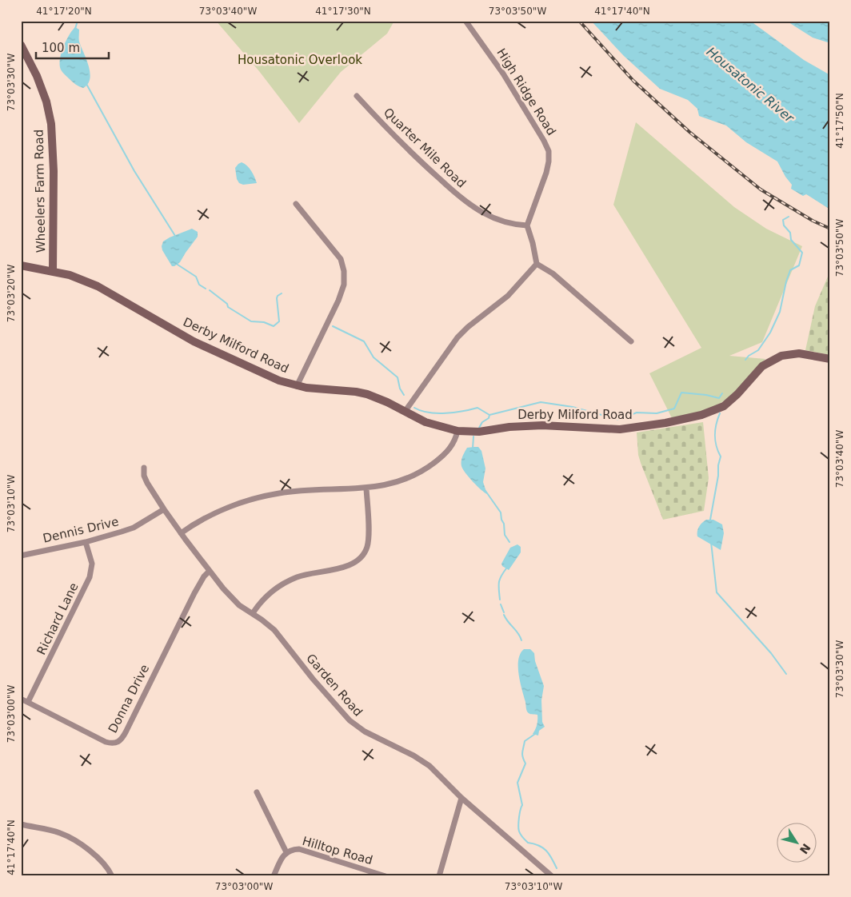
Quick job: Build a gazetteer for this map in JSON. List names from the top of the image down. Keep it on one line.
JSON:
{"streets":{"main road":["Wheelers Farm Road","Derby Milford Road"],"street":["High Ridge Road","Quarter Mile Road","Dennis Drive","Richard Lane","Garden Road","Donna Drive","Hilltop Road"]},"crossings":[["High Ridge Road","Quarter Mile Road"],["Wheelers Farm Road","Derby Milford Road"],["Dennis Drive","Richard Lane"],["Dennis Drive","Garden Road"],["Richard Lane","Donna Drive"],["Garden Road","Donna Drive"]],"water":["Housatonic River"],"parks":["Housatonic Overlook"],"scale_bar":"100 m","north":"bottom right","coordinates":["41°17'20\"N","73°03'40\"W","41°17'30\"N","73°03'50\"W","41°17'40\"N","73°03'30\"W","41°17'50\"N","73°03'20\"W","73°03'10\"W","73°03'00\"W"]}
